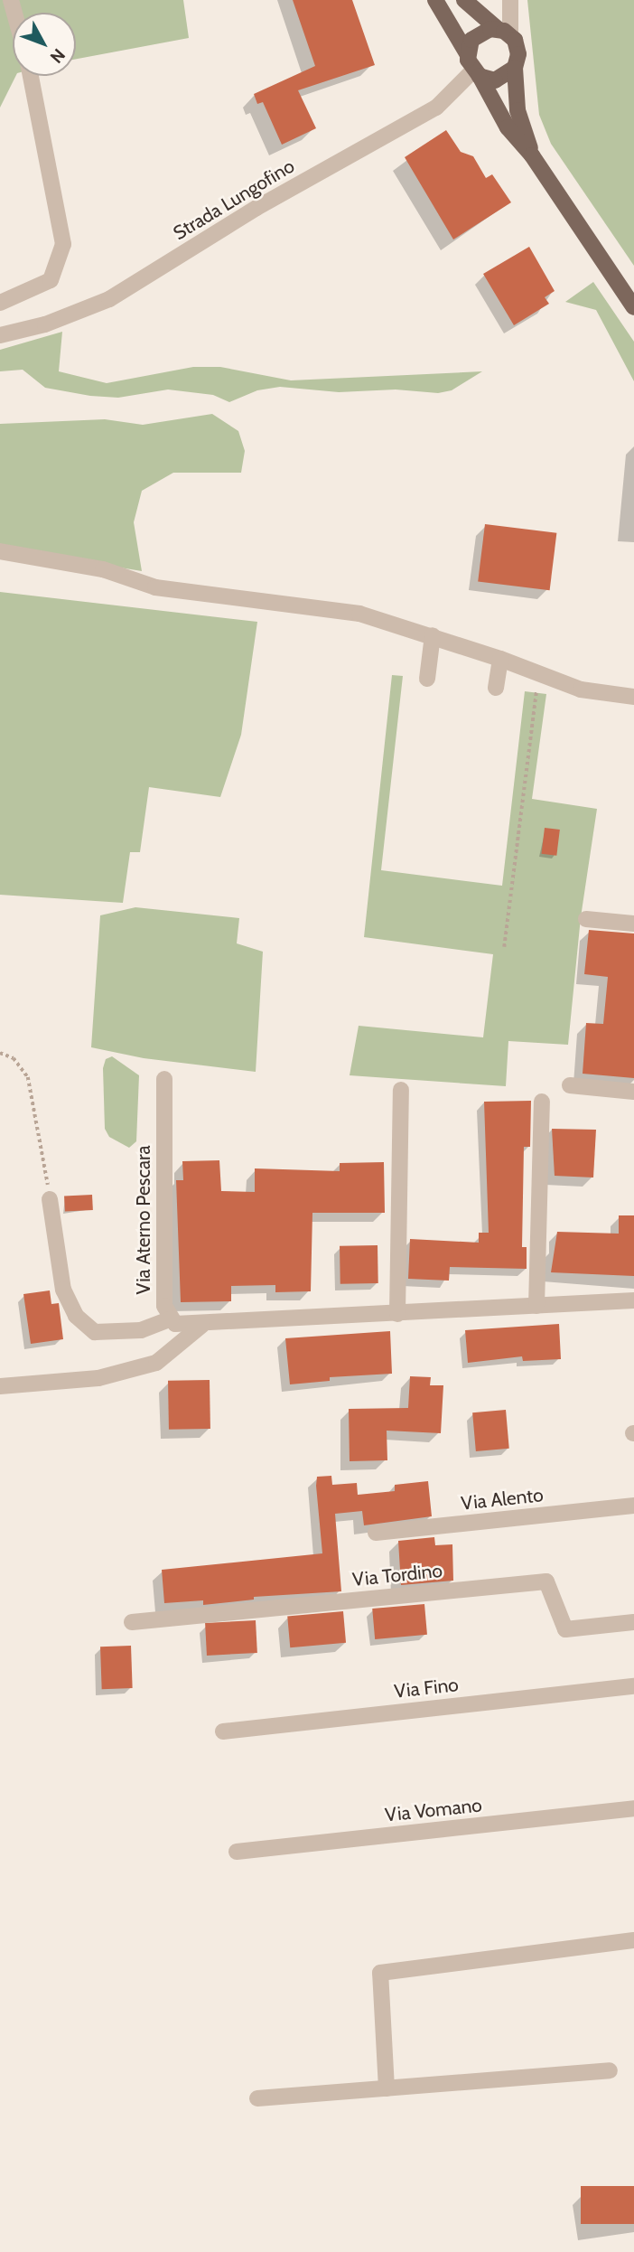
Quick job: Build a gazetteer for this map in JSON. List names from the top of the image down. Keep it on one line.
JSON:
{"streets":{"street":["Strada Lungofino","Via Aterno Pescara","Via Alento","Via Tordino","Via Fino","Via Vomano"]},"north":"bottom right"}
